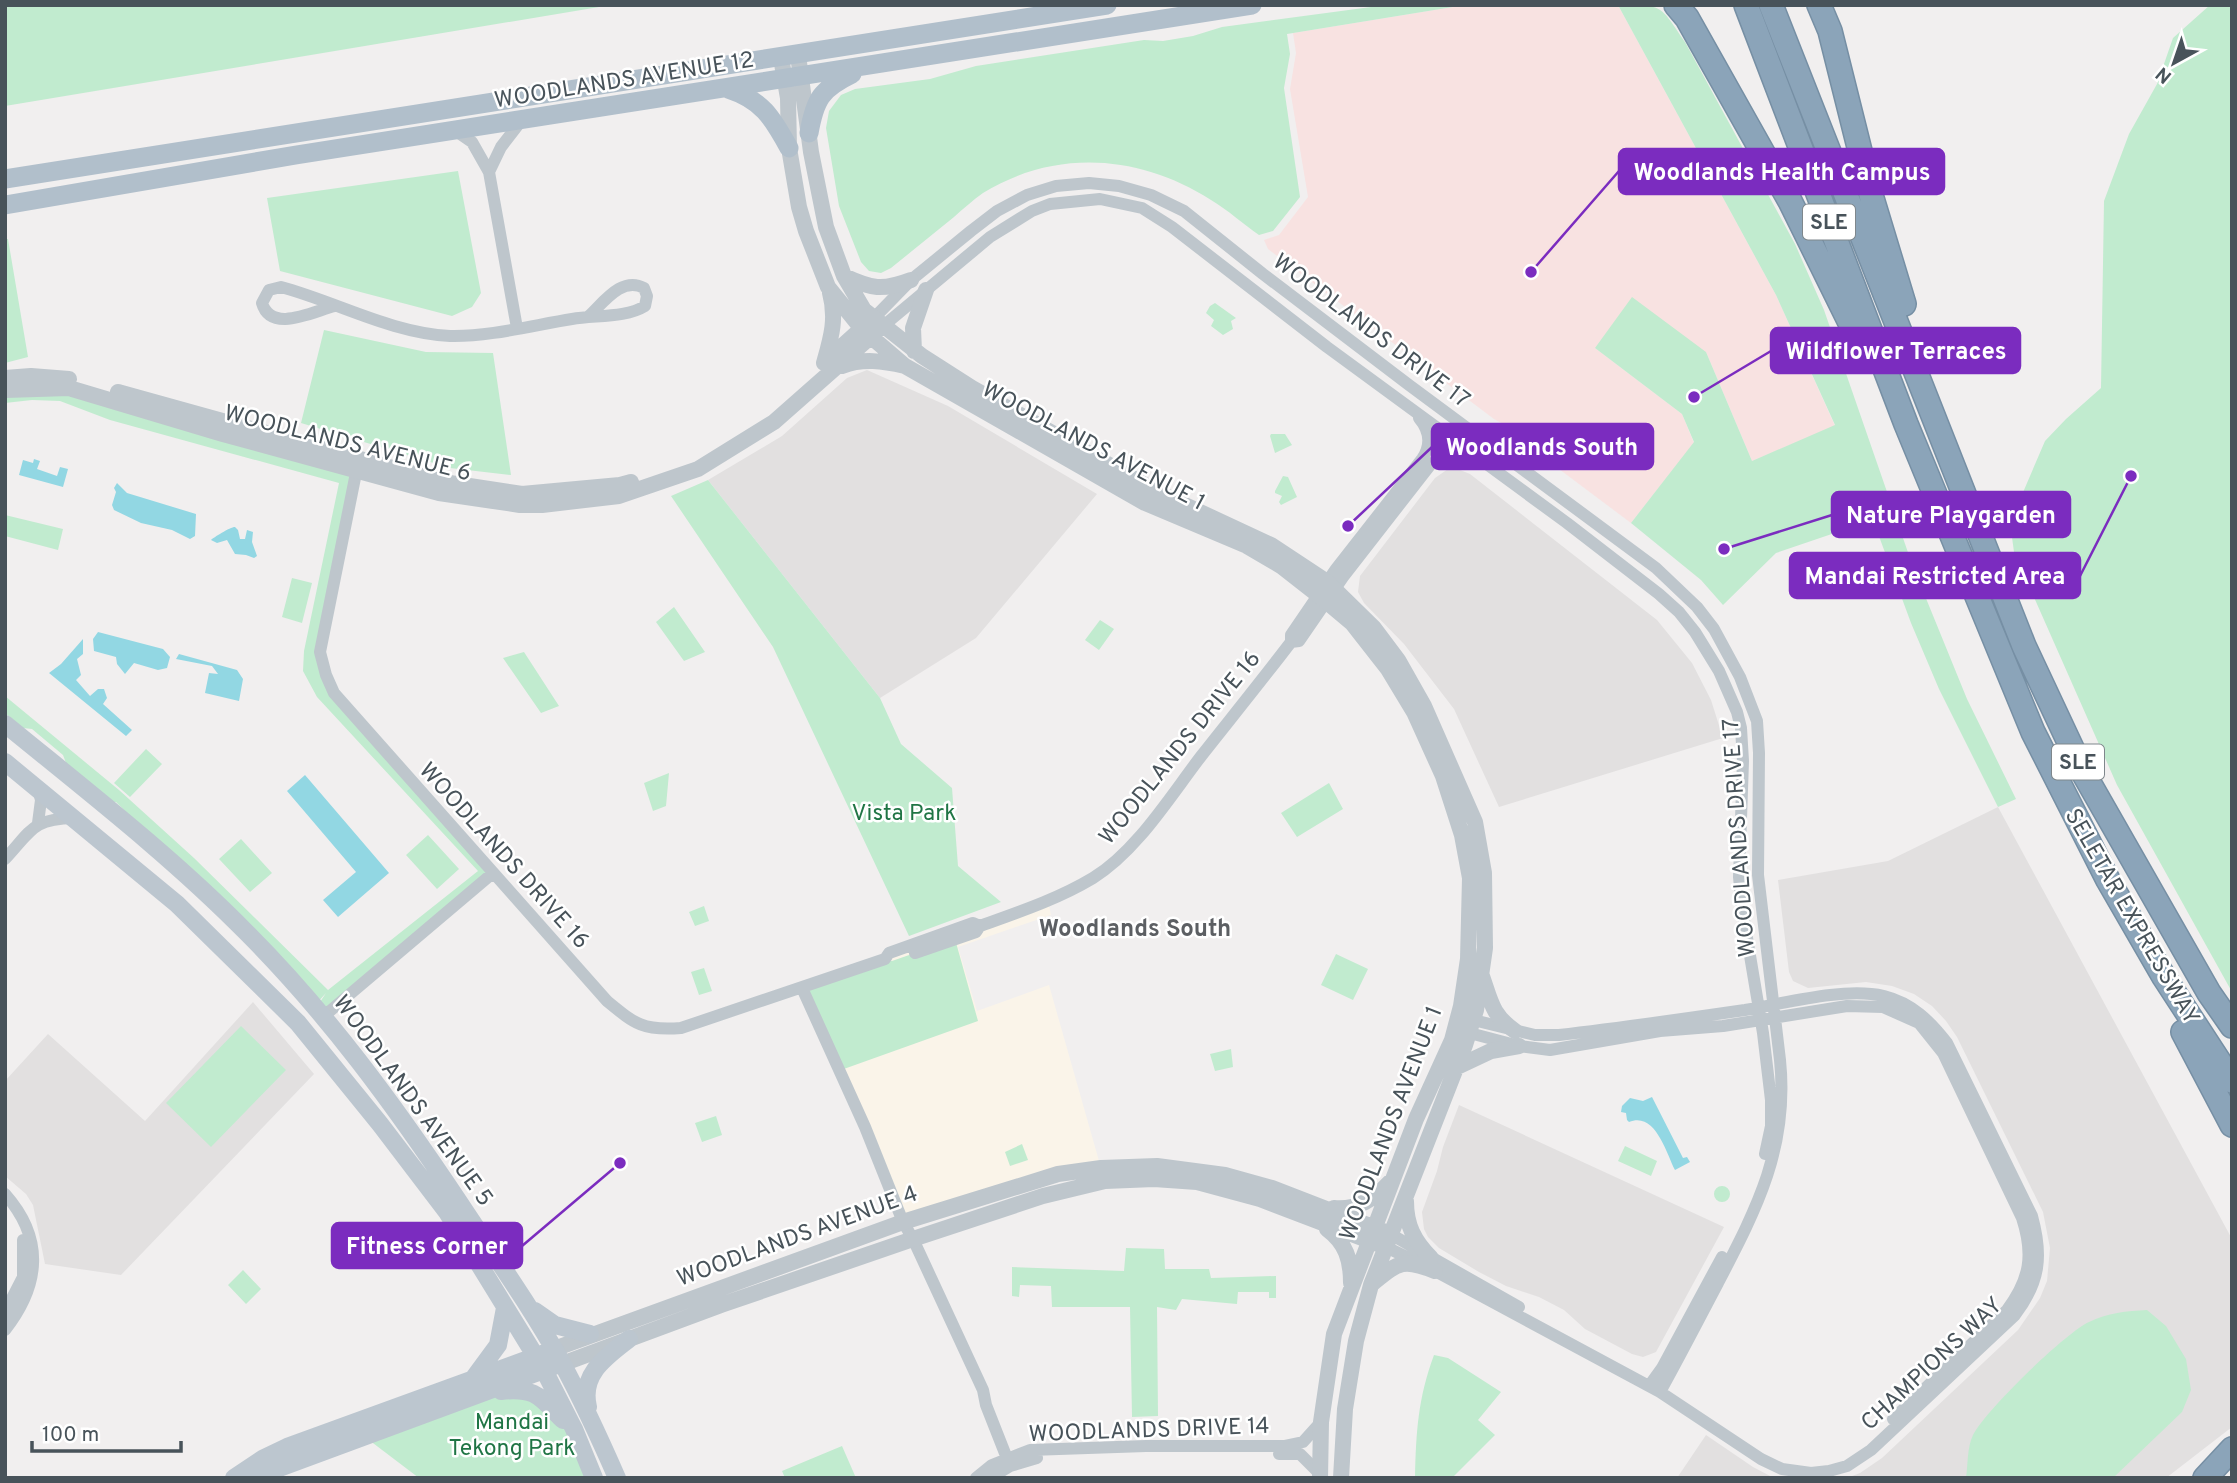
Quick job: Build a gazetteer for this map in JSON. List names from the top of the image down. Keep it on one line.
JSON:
{"streets":{"highway":["SLE","SELETAR EXPRESSWAY"],"main road":["WOODLANDS AVENUE 12","WOODLANDS AVENUE 5","WOODLANDS AVENUE 4"],"street":["WOODLANDS DRIVE 17","WOODLANDS AVENUE 6","WOODLANDS AVENUE 1","WOODLANDS DRIVE 16","CHAMPIONS WAY","WOODLANDS DRIVE 14"]},"crossings":[["WOODLANDS AVENUE 12","WOODLANDS AVENUE 1"],["WOODLANDS DRIVE 17","WOODLANDS AVENUE 6"],["WOODLANDS DRIVE 17","WOODLANDS AVENUE 1"],["WOODLANDS DRIVE 17","WOODLANDS DRIVE 16"],["WOODLANDS DRIVE 17","CHAMPIONS WAY"],["WOODLANDS AVENUE 6","WOODLANDS AVENUE 1"],["WOODLANDS AVENUE 6","WOODLANDS DRIVE 16"],["WOODLANDS AVENUE 1","WOODLANDS DRIVE 16"],["WOODLANDS AVENUE 1","WOODLANDS AVENUE 4"],["WOODLANDS AVENUE 1","CHAMPIONS WAY"],["WOODLANDS AVENUE 1","WOODLANDS DRIVE 14"],["WOODLANDS AVENUE 5","WOODLANDS AVENUE 4"],["WOODLANDS AVENUE 4","CHAMPIONS WAY"]],"districts":["Woodlands South"],"parks":["Vista Park","Mandai Tekong Park"],"places":["Woodlands Health Campus","Wildflower Terraces","Mandai Restricted Area","Woodlands South","Nature Playgarden","Fitness Corner"],"scale_bar":"100 m","north":"bottom left"}
